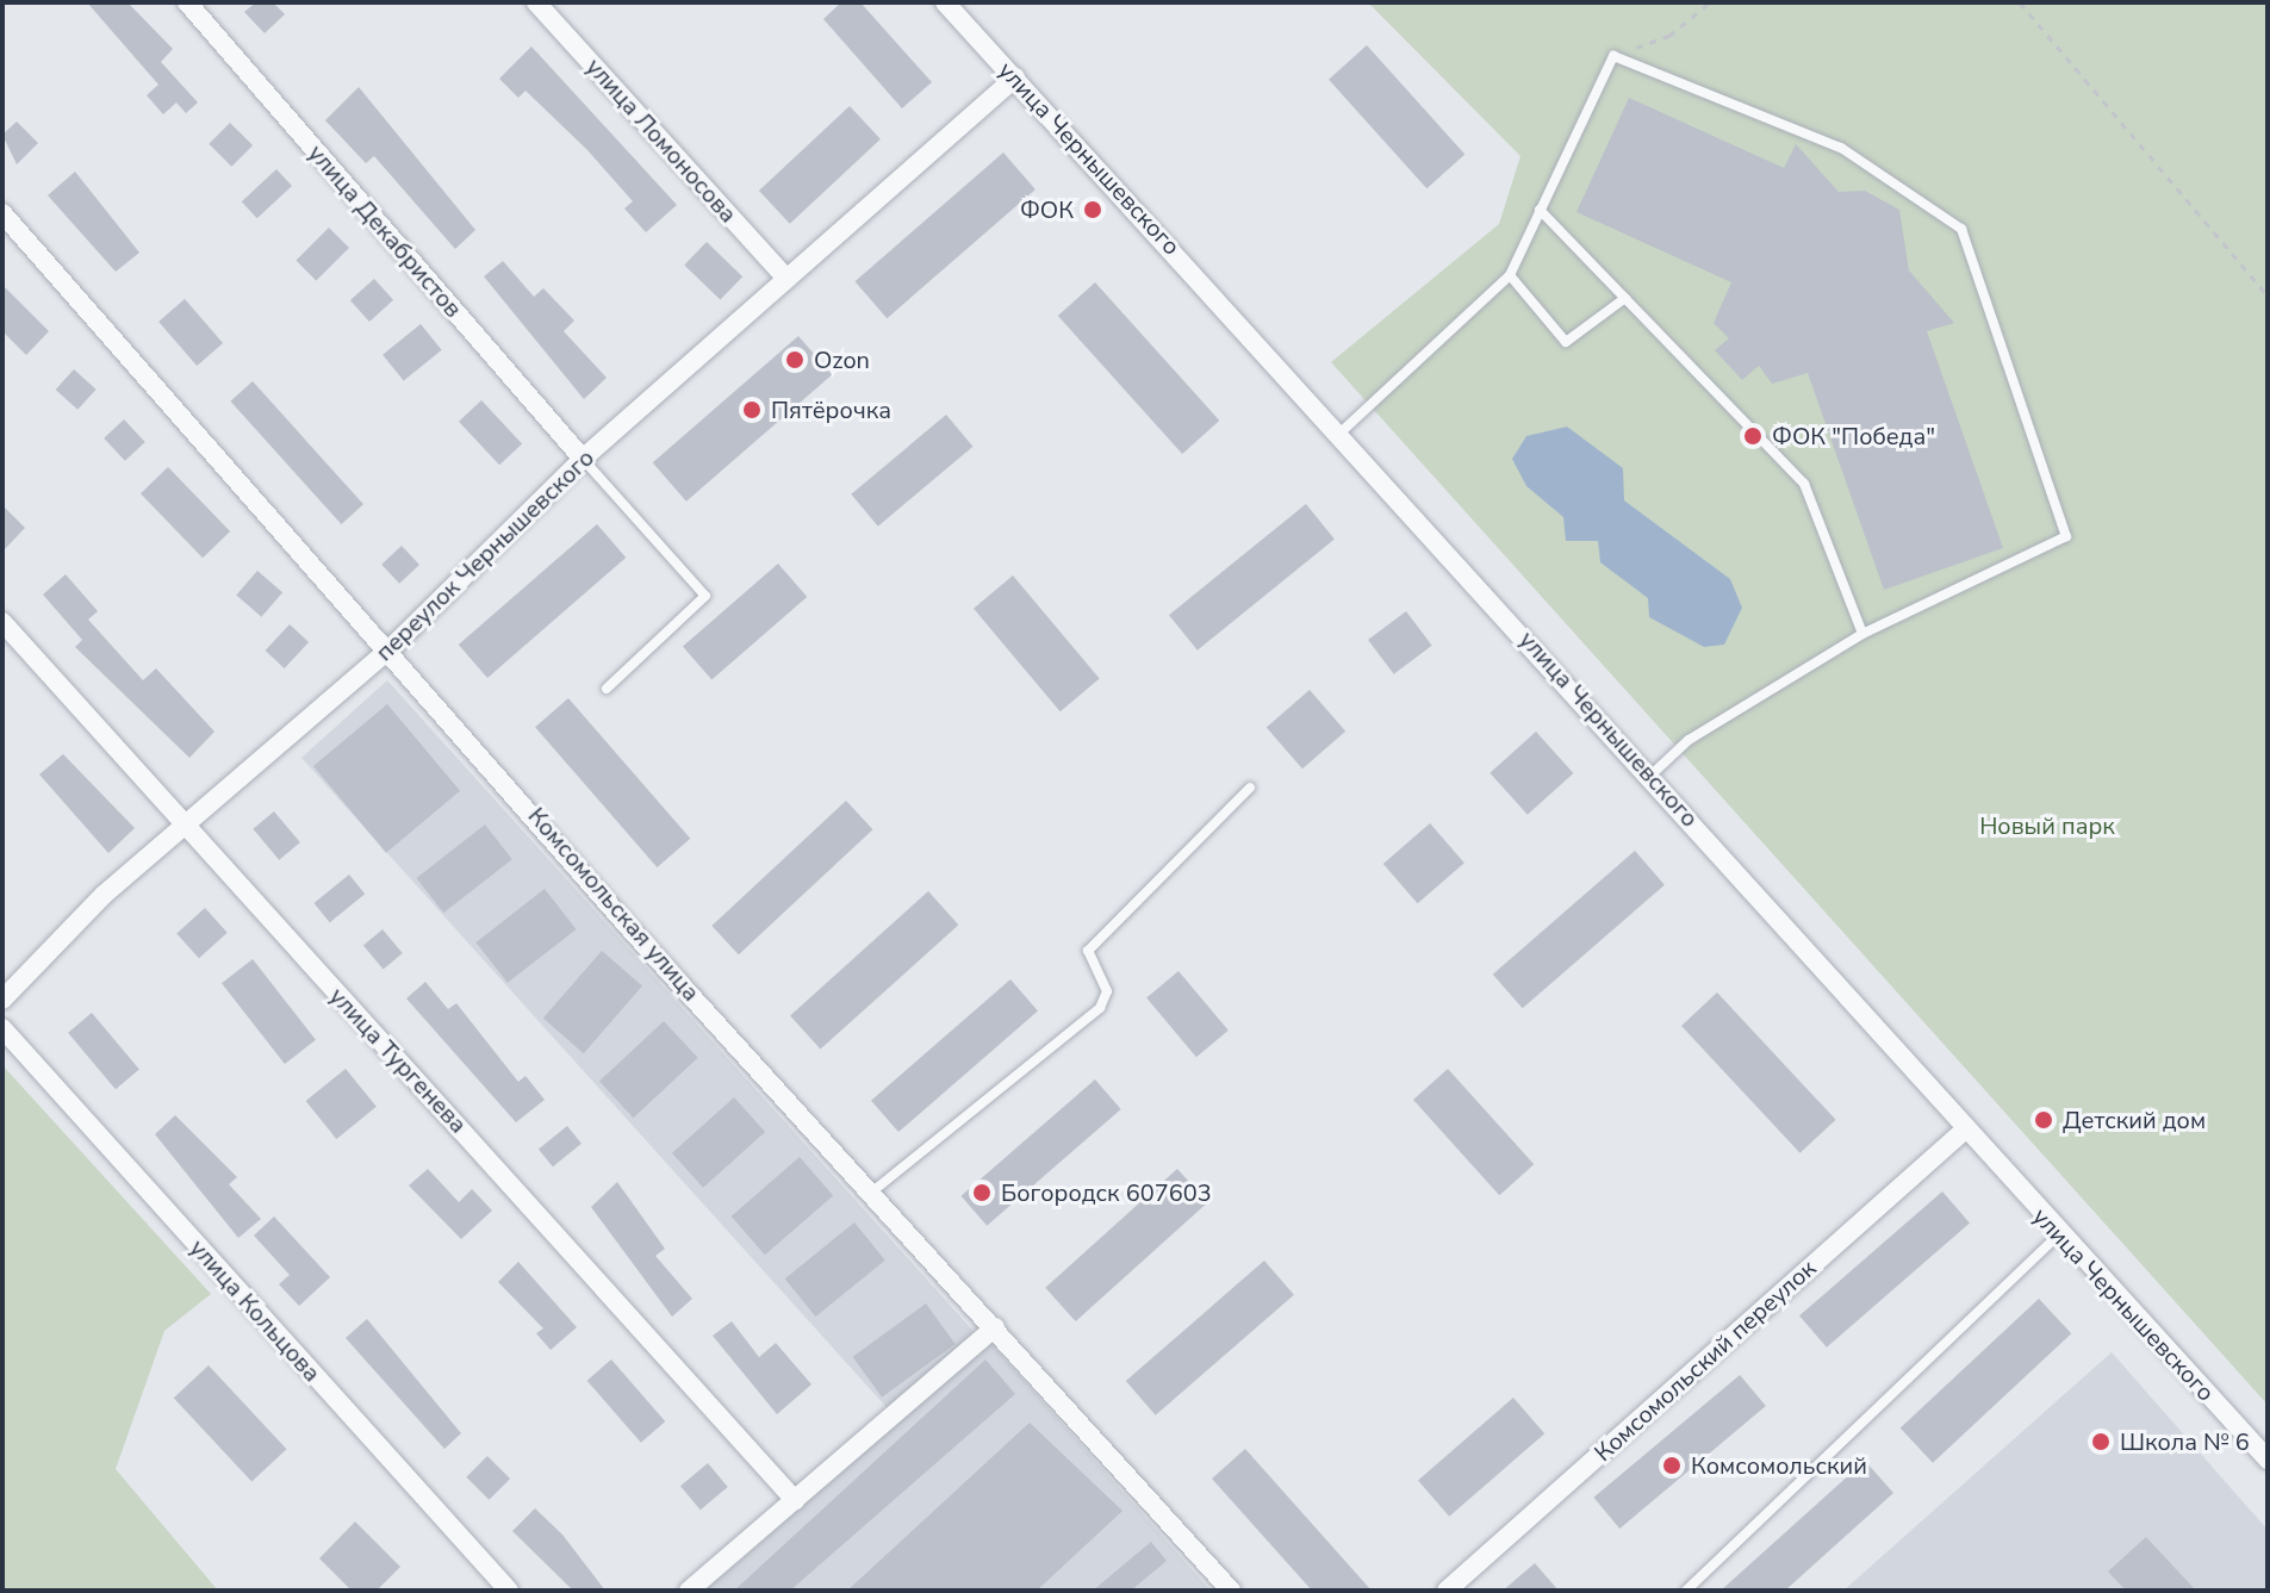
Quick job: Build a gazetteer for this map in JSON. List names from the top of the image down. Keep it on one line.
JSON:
{"streets":{"street":["улица Ломоносова","улица Чернышевского","улица Декабристов","переулок Чернышевского","Комсомольская улица","улица Тургенева","улица Кольцова","Комсомольский переулок"]},"crossings":[["улица Ломоносова","переулок Чернышевского"],["улица Чернышевского","переулок Чернышевского"],["улица Чернышевского","Комсомольский переулок"],["улица Декабристов","переулок Чернышевского"],["переулок Чернышевского","Комсомольская улица"],["переулок Чернышевского","улица Тургенева"]],"parks":["Новый парк"],"places":["ФОК","Ozon","Пятёрочка","ФОК \"Победа\"","Детский дом","Богородск 607603","Школа № 6","Комсомольский"]}
